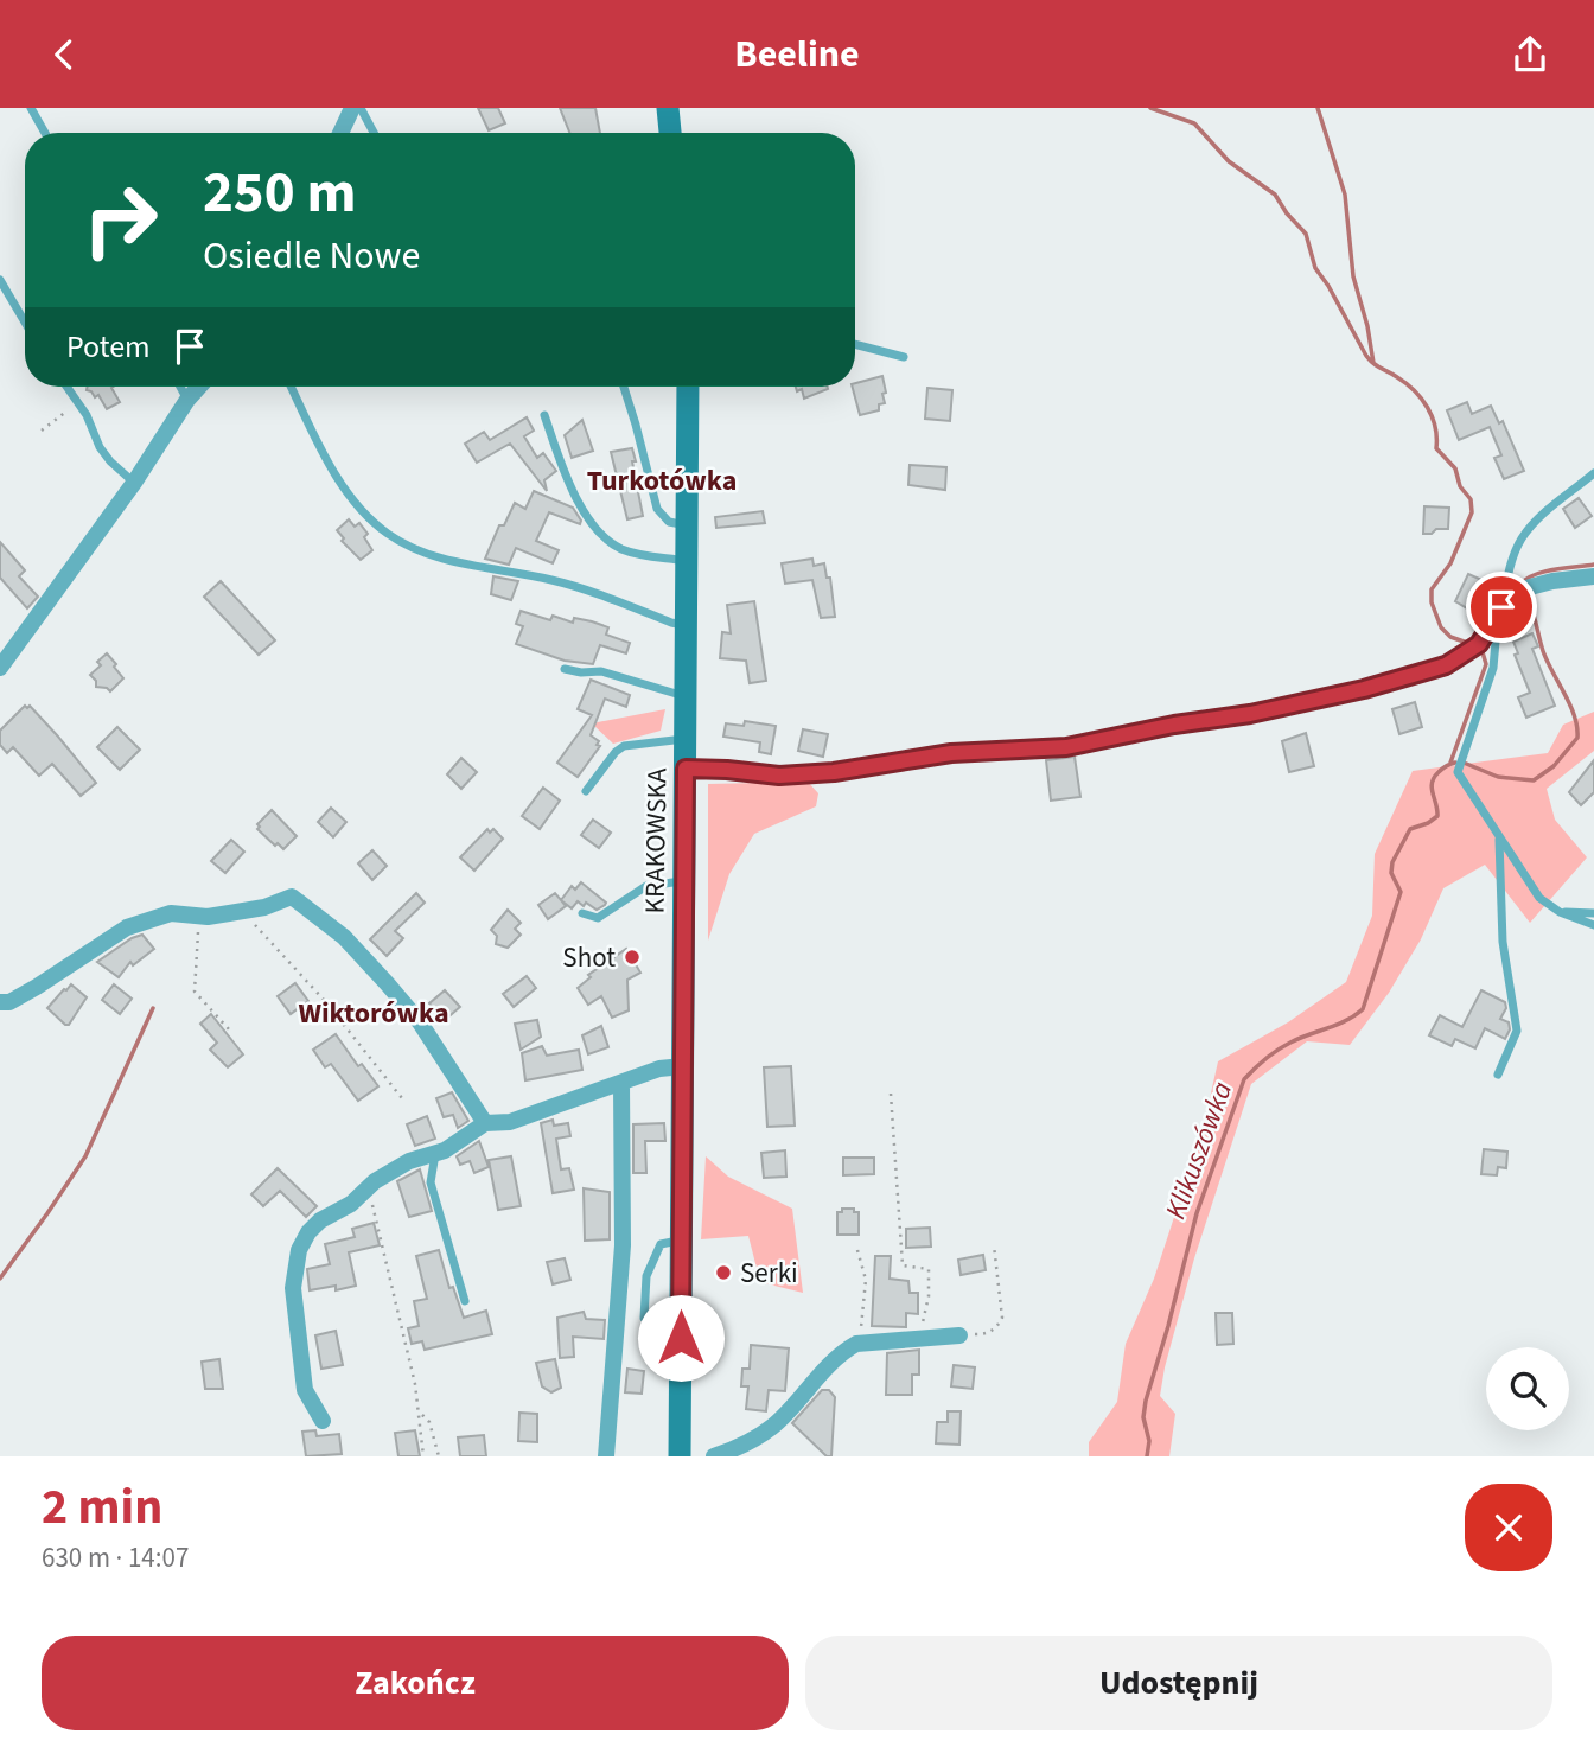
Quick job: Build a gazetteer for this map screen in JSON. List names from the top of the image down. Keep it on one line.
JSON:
{"streets":{"main road":["KRAKOWSKA"]},"districts":["Turkotówka","Wiktorówka"],"water":["Klikuszówka"],"places":["Shot","Serki"],"page":{"header":"Beeline","turn":["250 m","Osiedle Nowe"],"then":"Potem","heading":["2 min","630 m · 14:07"],"buttons":["Zakończ","Udostępnij"]}}
